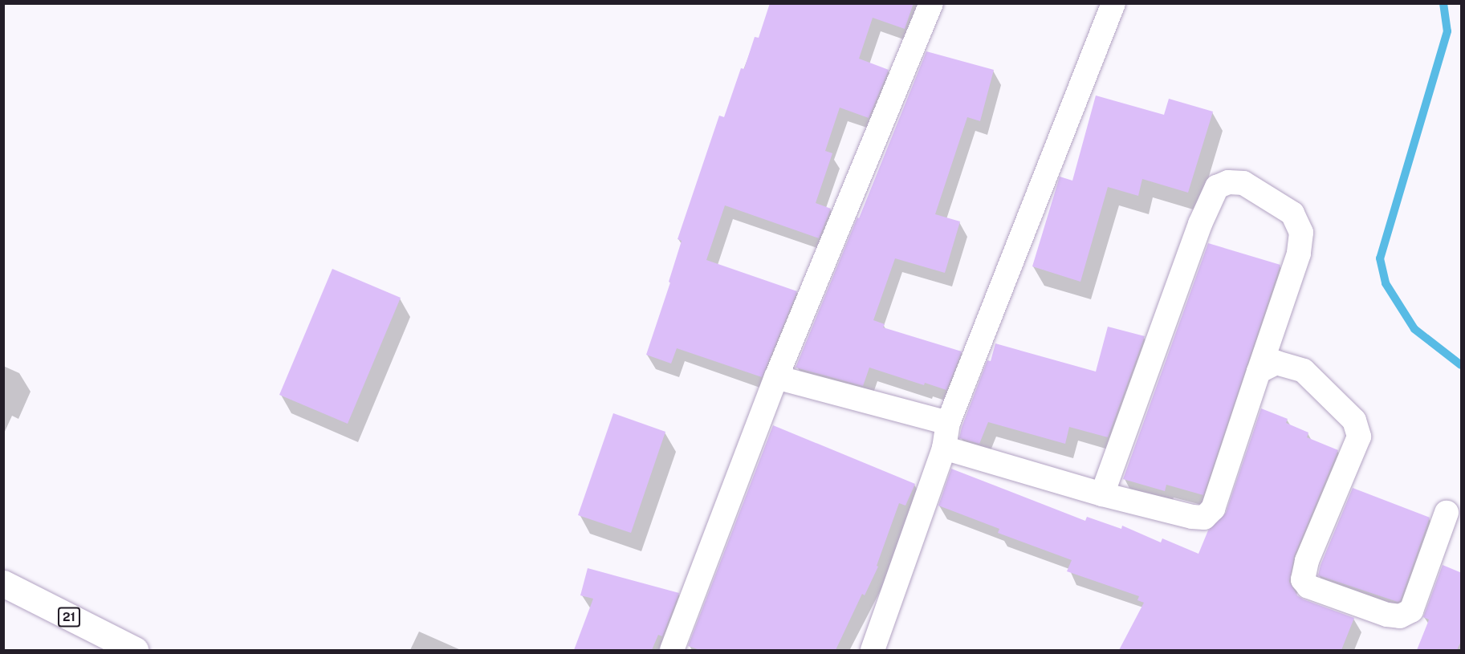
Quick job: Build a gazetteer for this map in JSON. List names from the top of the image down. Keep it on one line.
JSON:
{"streets":{"highway":["21"]}}
